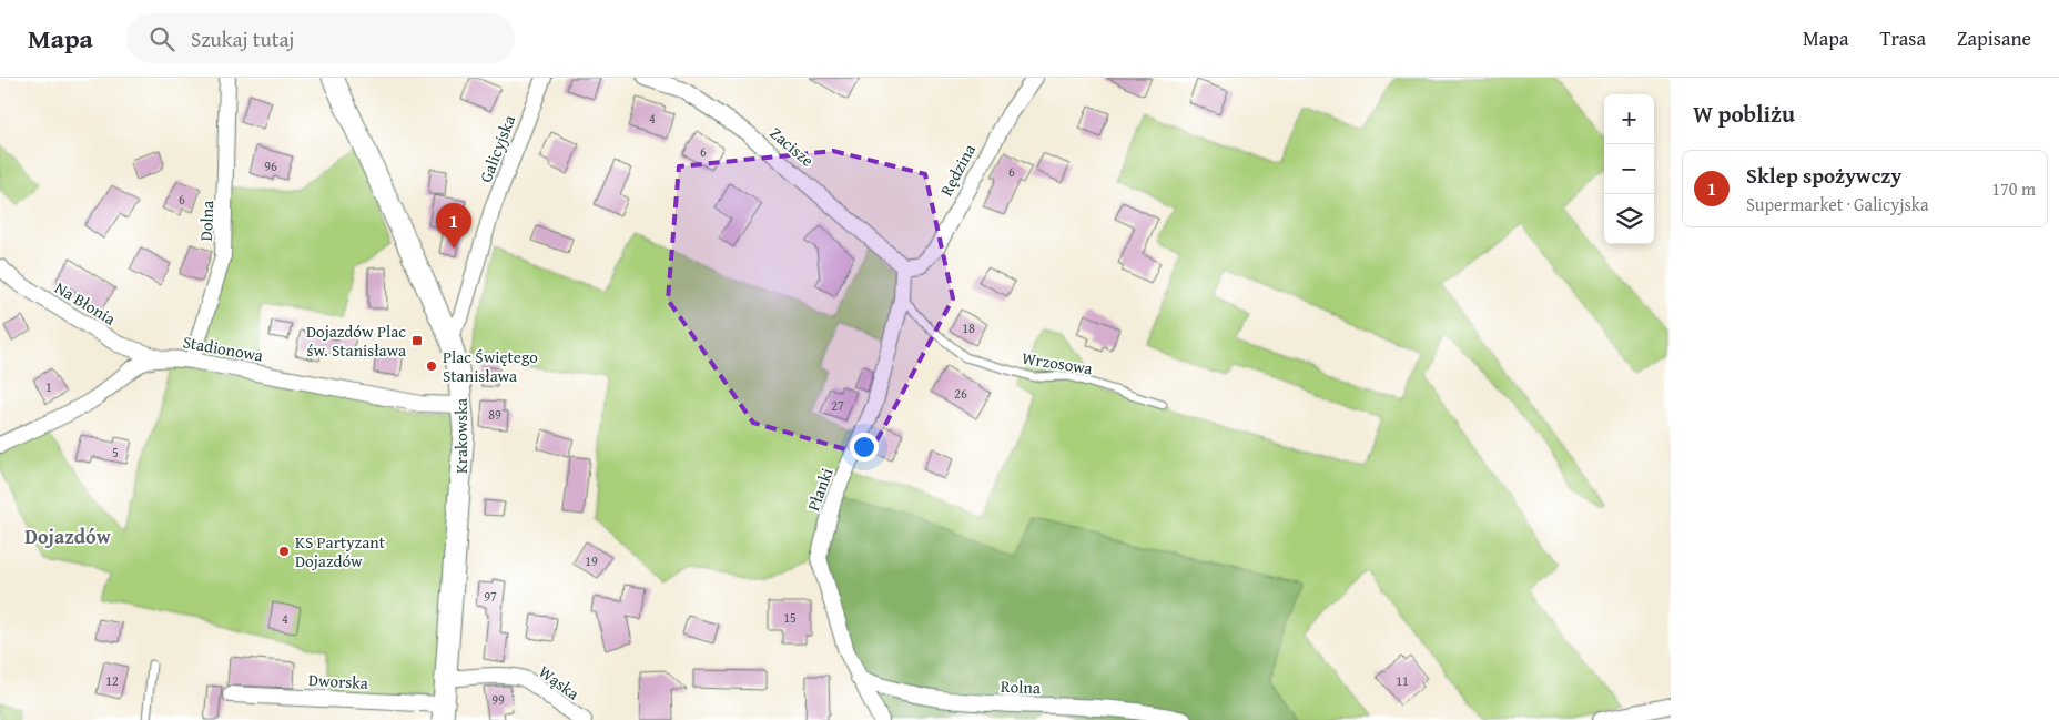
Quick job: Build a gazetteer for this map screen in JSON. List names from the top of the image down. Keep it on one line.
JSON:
{"streets":{"street":["Zacisze","Galicyjska","Rędzina","Dolna","Na Błonia","Stadionowa","Krakowska","Płanki","Dworska","Wąska","Rolna"],"lane":["Wrzosowa"]},"crossings":[["Zacisze","Rędzina"],["Zacisze","Płanki"],["Galicyjska","Krakowska"],["Rędzina","Płanki"],["Dolna","Stadionowa"],["Na Błonia","Stadionowa"],["Stadionowa","Krakowska"],["Wrzosowa","Płanki"],["Krakowska","Dworska"],["Krakowska","Wąska"],["Płanki","Rolna"]],"districts":["Dojazdów"],"places":{"transit":["Dojazdów Plac św. Stanisława"],"other":["Plac Świętego Stanisława","KS Partyzant Dojazdów"]},"house_numbers":["4","6","96","6","6","18","1","26","27","89","5","19","97","15","4","12","11","99"],"page":{"header":"Mapa","search":"Szukaj tutaj","nav":["Mapa","Trasa","Zapisane"],"heading":"W pobliżu","map_buttons":["+","−"],"list":[{"mark":"1","name":"Sklep spożywczy","note":"Supermarket · Galicyjska","value":"170 m"}],"pins":"1"}}
